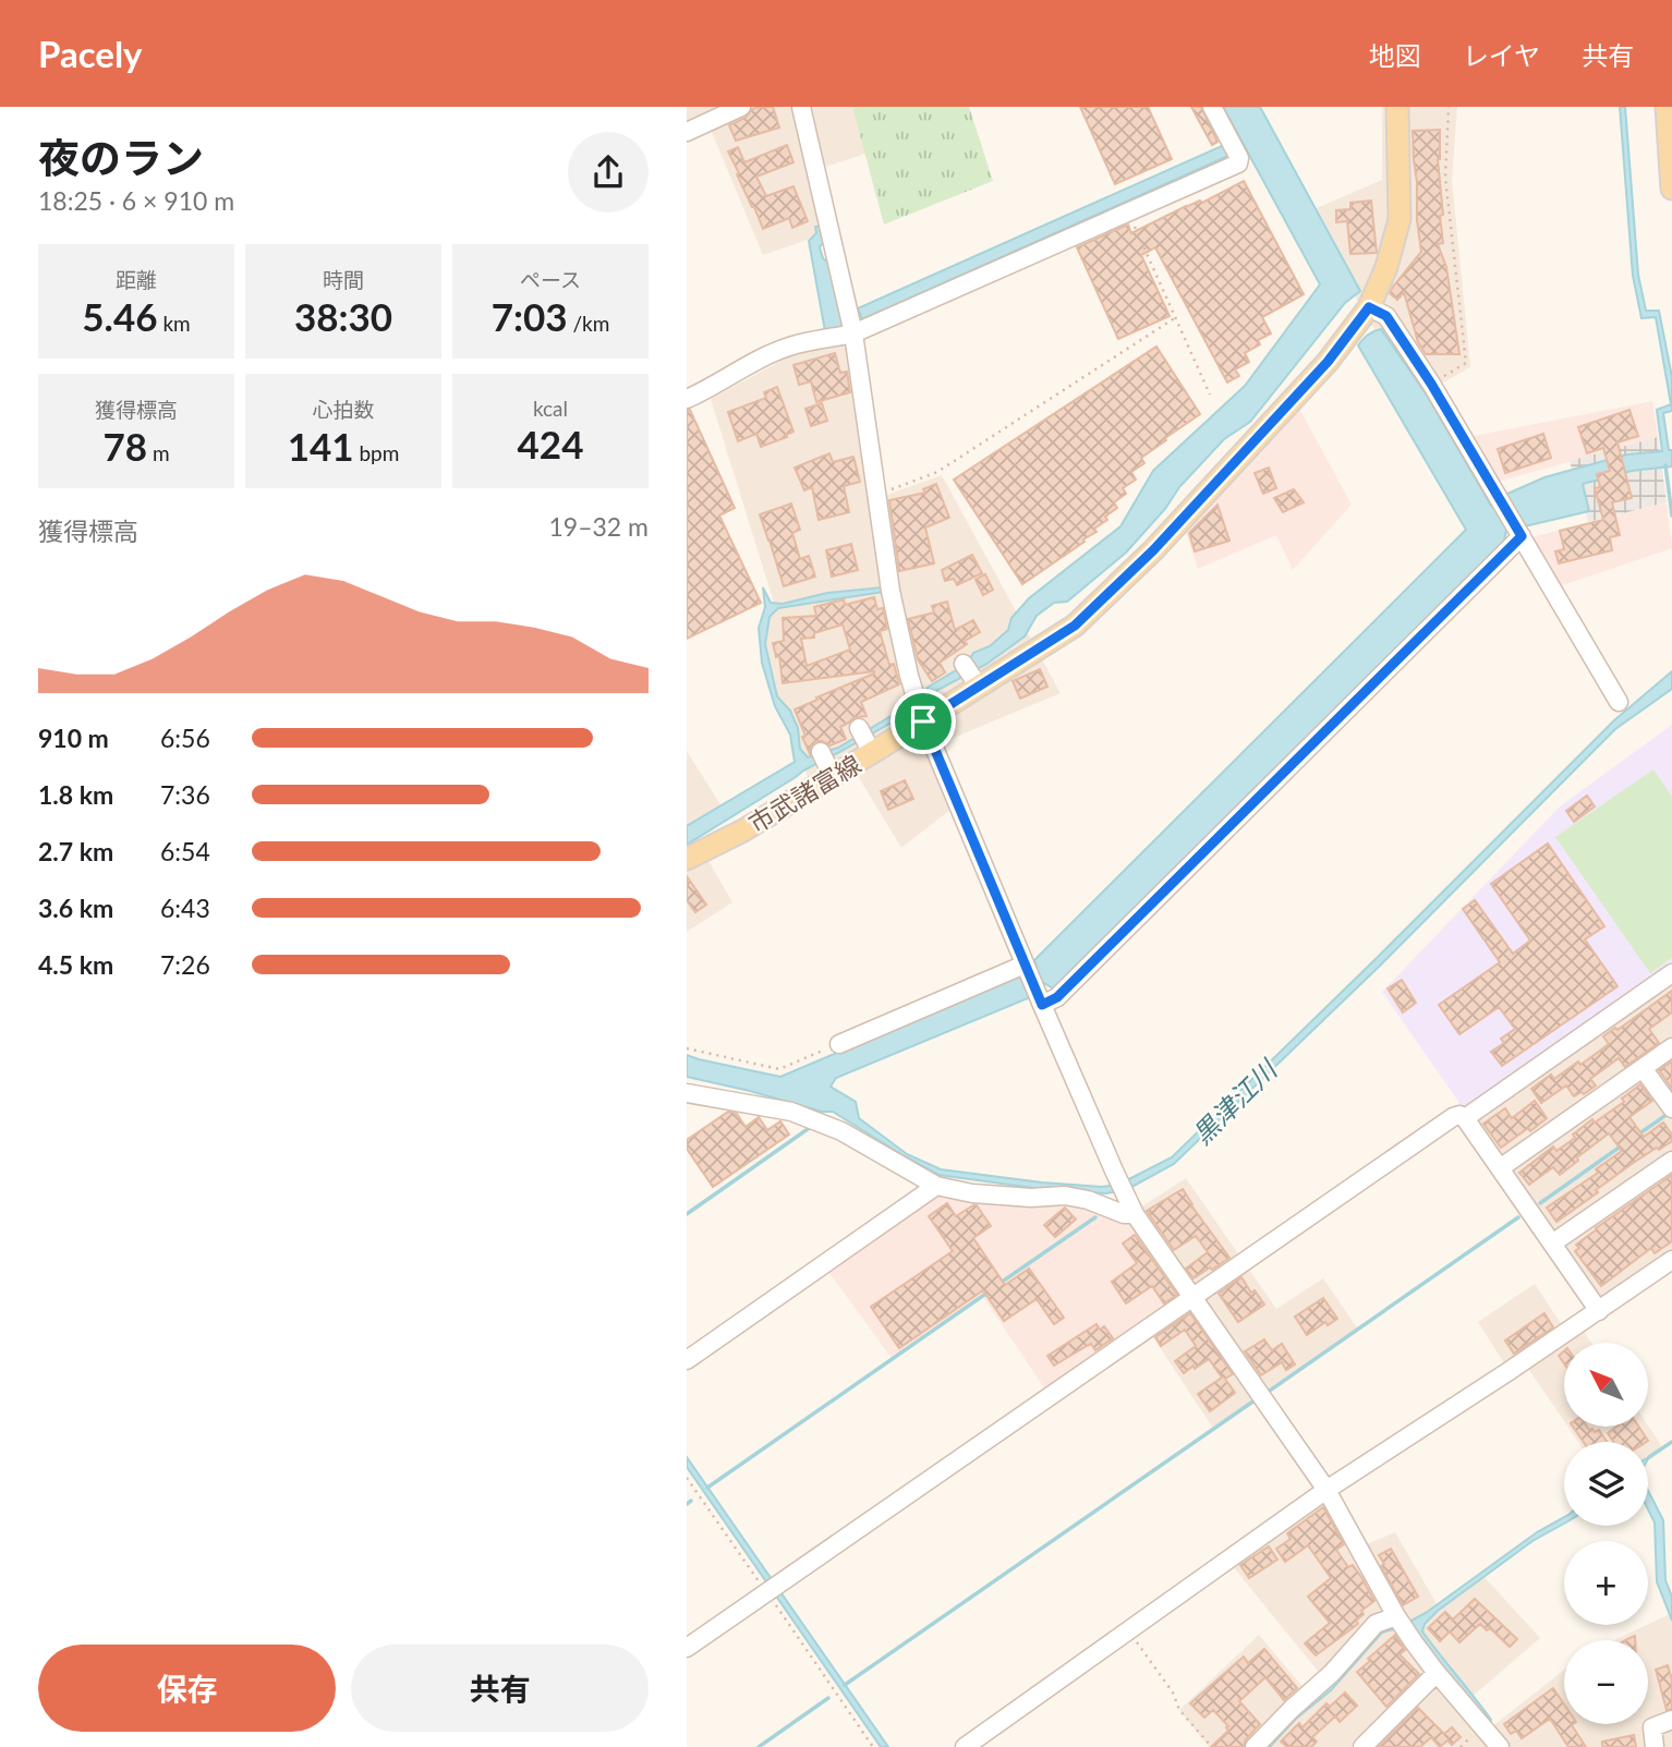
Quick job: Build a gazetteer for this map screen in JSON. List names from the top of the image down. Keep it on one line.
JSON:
{"streets":{"main road":["市武諸富線"]},"water":["黒津江川"],"north":"top left","page":{"header":"Pacely","nav":["地図","レイヤ","共有"],"heading":["夜のラン","18:25 · 6 × 910 m"],"stats":[["距離","5.46 km"],["時間","38:30"],["ペース","7:03 /km"],["獲得標高","78 m"],["心拍数","141 bpm"],["kcal","424"]],"chart":["獲得標高","19–32 m"],"list":[{"name":"910 m","note":"6:56"},{"name":"1.8 km","note":"7:36"},{"name":"2.7 km","note":"6:54"},{"name":"3.6 km","note":"6:43"},{"name":"4.5 km","note":"7:26"}],"map_buttons":["+","−"],"buttons":["保存","共有"]}}
